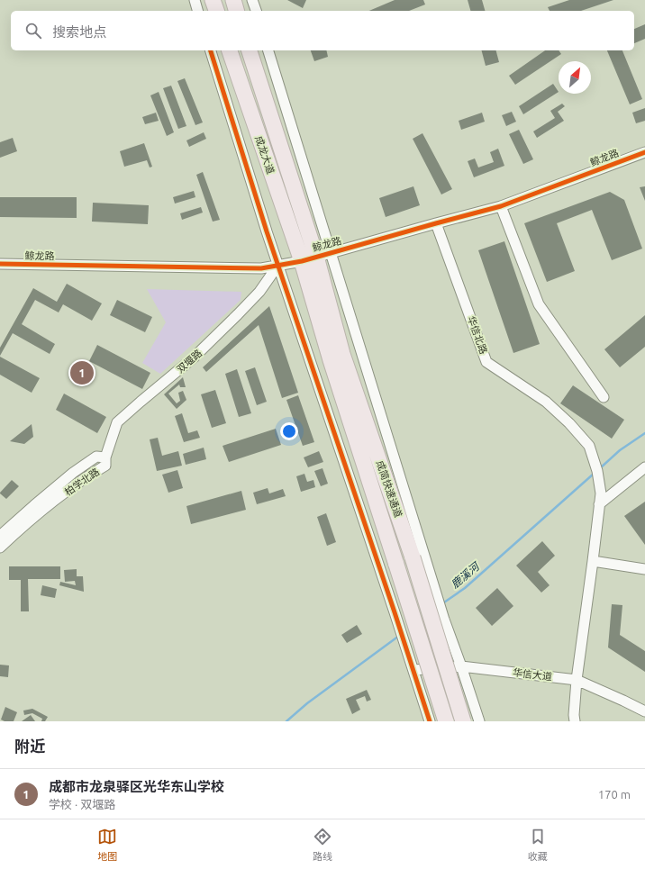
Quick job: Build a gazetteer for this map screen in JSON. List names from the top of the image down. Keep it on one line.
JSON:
{"streets":{"highway":["成龙大道","成简快速通道"],"street":["鲸龙路","华信北路","双堰路","柏学北路","华信大道"]},"crossings":[["成龙大道","鲸龙路"],["成龙大道","成简快速通道"],["鲸龙路","华信北路"],["鲸龙路","双堰路"],["鲸龙路","成简快速通道"],["双堰路","柏学北路"]],"water":["鹿溪河"],"north":"top right","page":{"search":"搜索地点","pins":"1","heading":"附近","list":[{"mark":"1","name":"成都市龙泉驿区光华东山学校","note":"学校 · 双堰路","value":"170 m"}],"nav":["地图","路线","收藏"]}}
